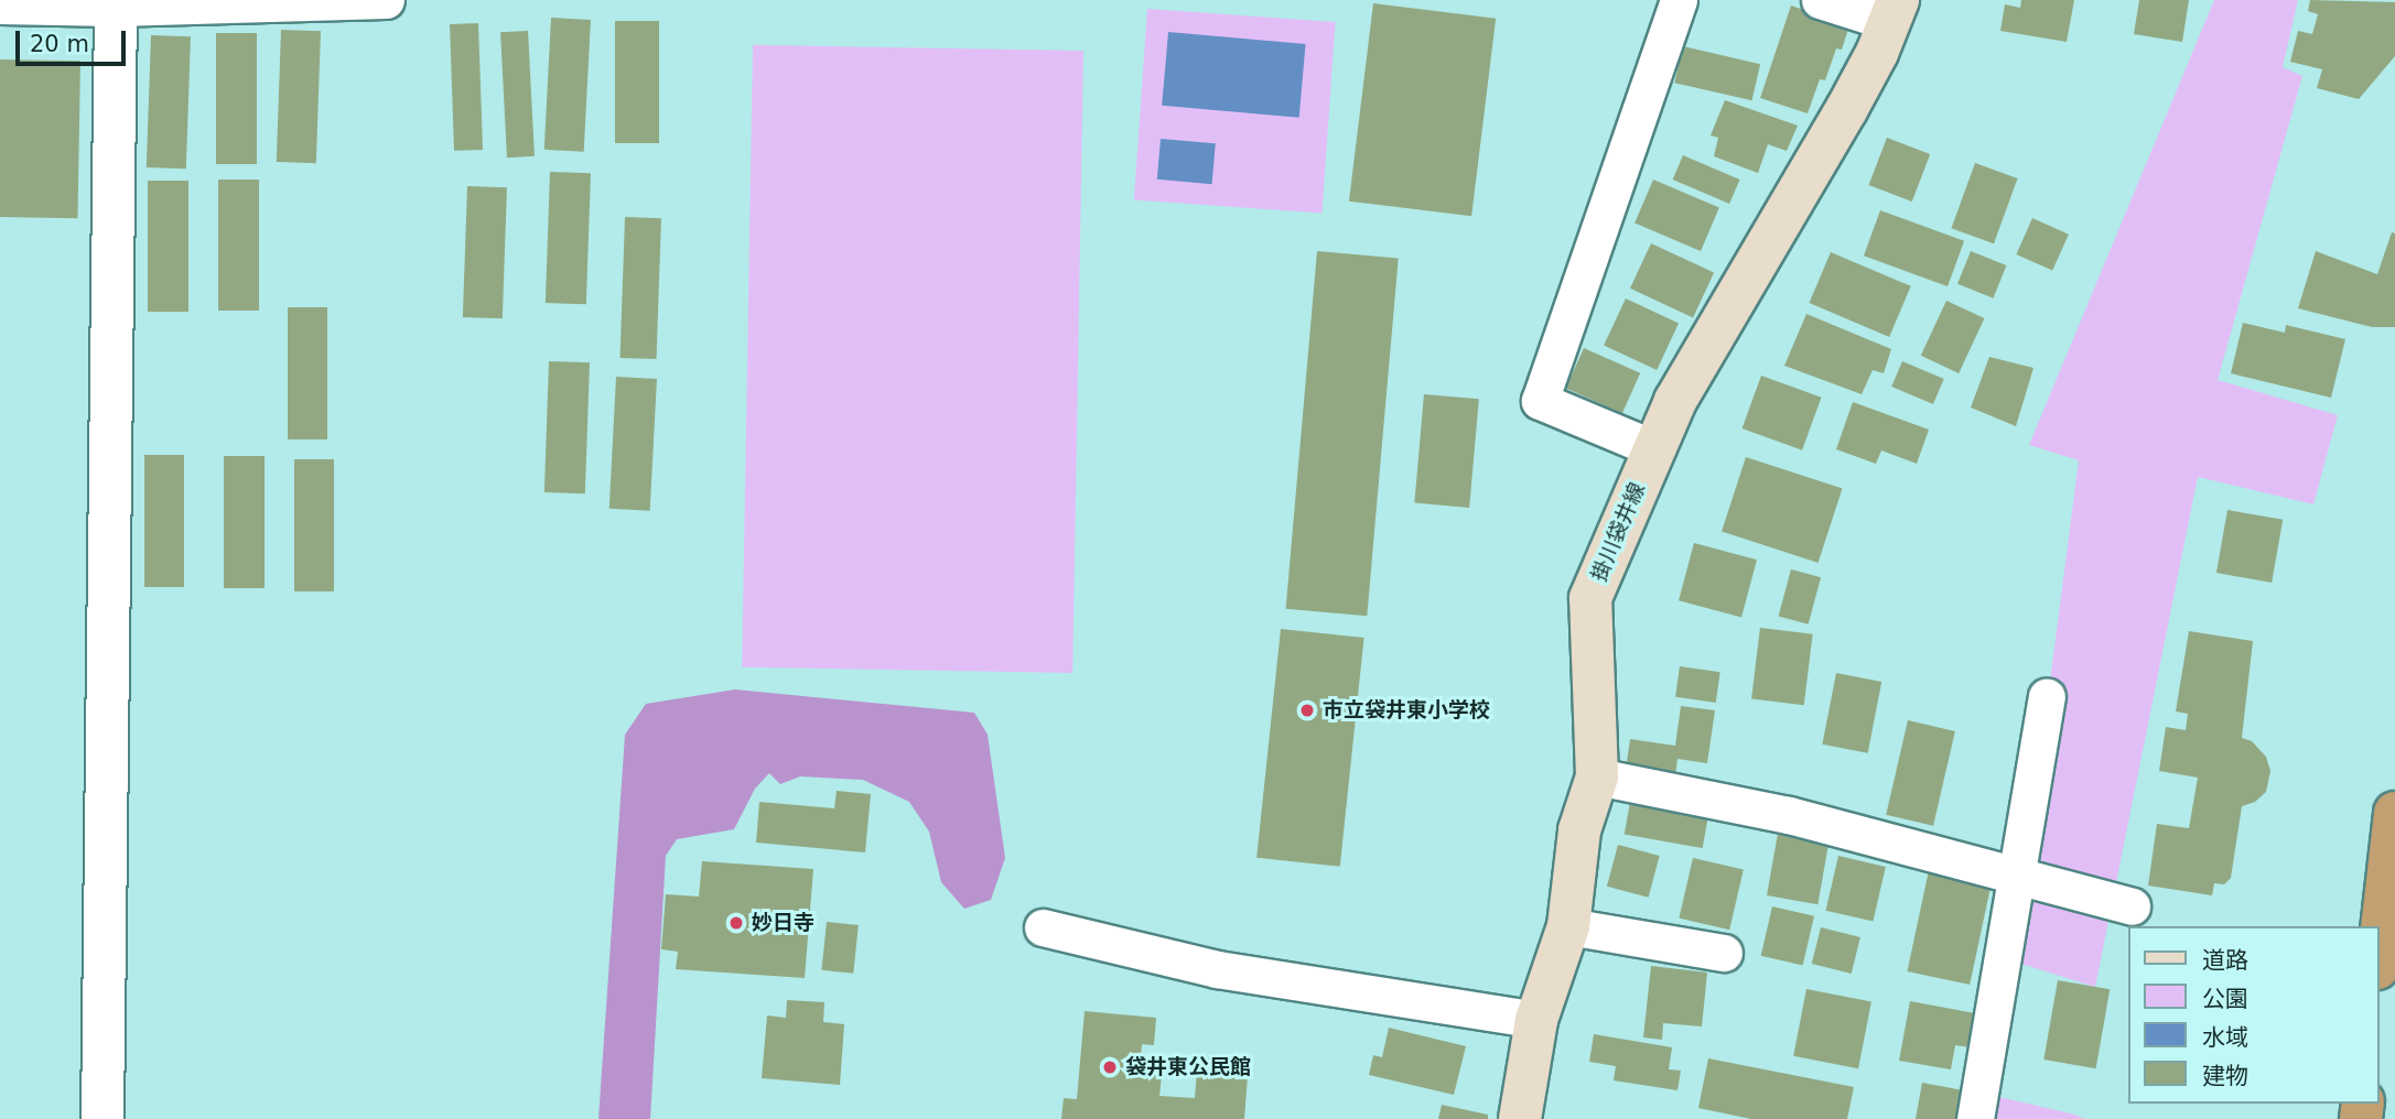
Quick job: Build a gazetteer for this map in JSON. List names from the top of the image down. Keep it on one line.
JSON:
{"streets":{"main road":["掛川袋井線"]},"places":["市立袋井東小学校","妙日寺","袋井東公民館"],"legend":["道路","公園","水域","建物"],"scale_bar":"20 m"}
